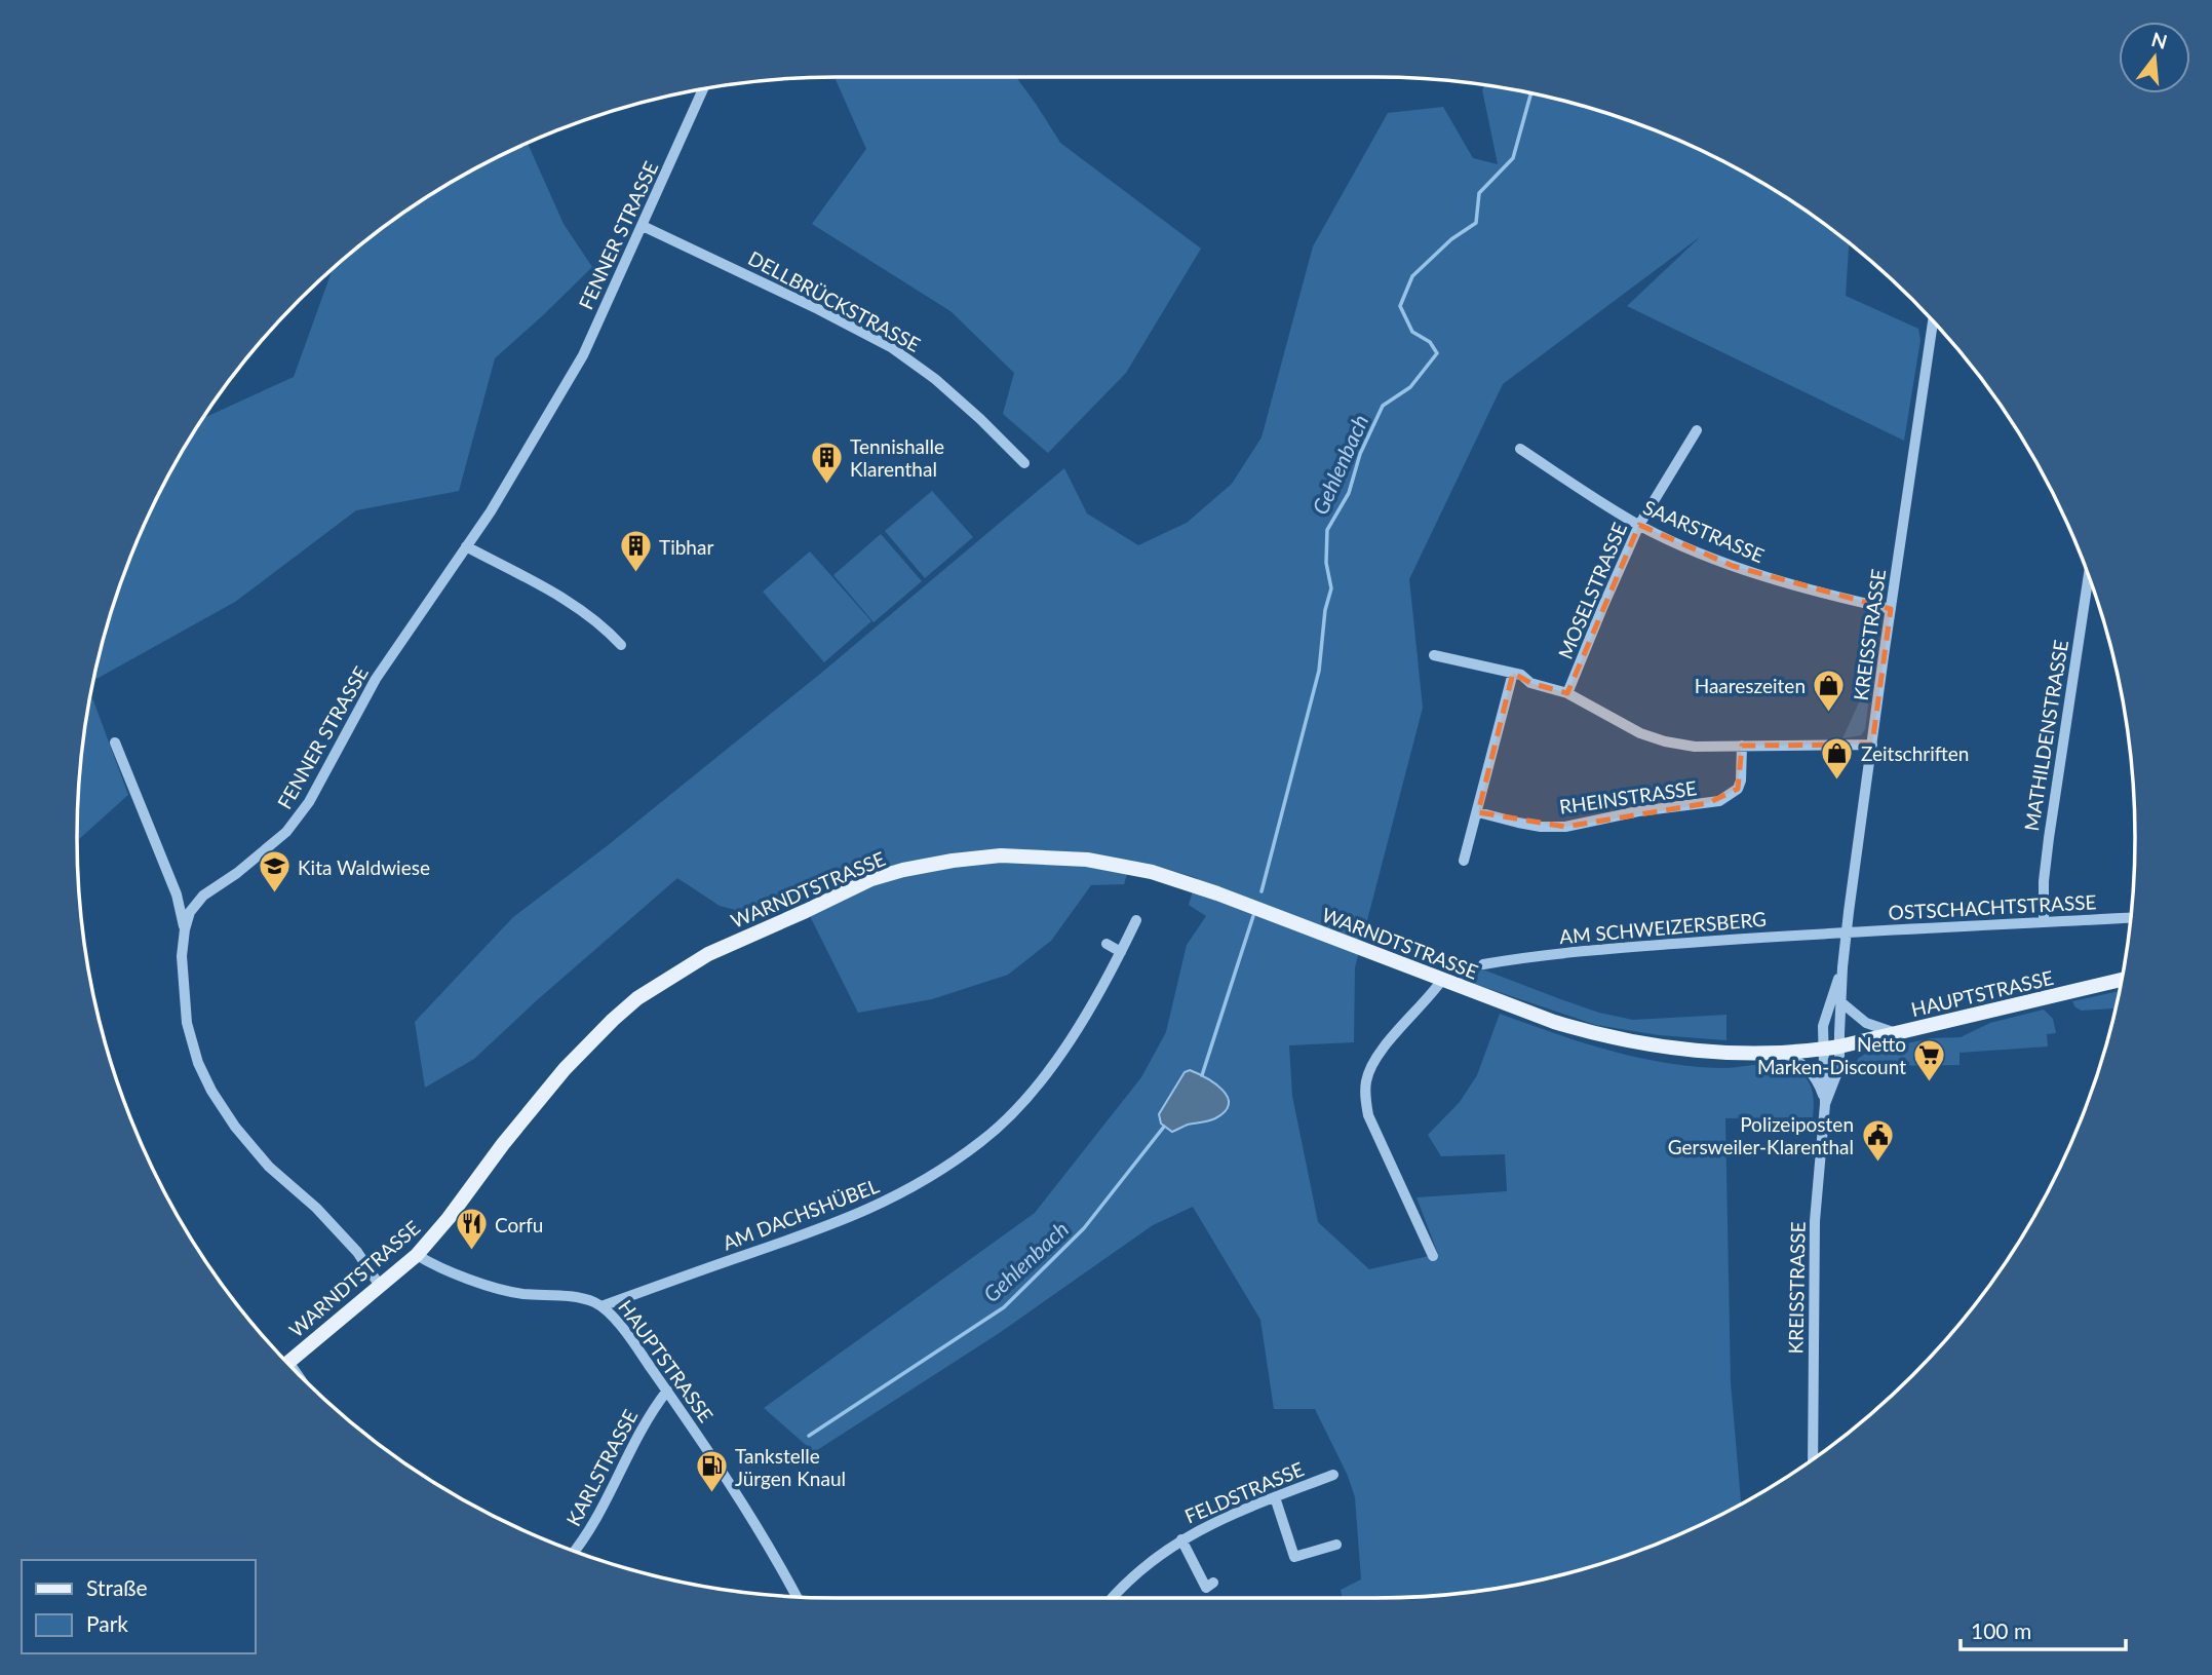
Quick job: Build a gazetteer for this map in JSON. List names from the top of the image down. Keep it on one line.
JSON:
{"streets":{"main road":["WARNDTSTRASSE","HAUPTSTRASSE"],"street":["FENNER STRASSE","DELLBRÜCKSTRASSE","SAARSTRASSE","MOSELSTRASSE","KREISSTRASSE","MATHILDENSTRASSE","RHEINSTRASSE","OSTSCHACHTSTRASSE","AM SCHWEIZERSBERG","AM DACHSHÜBEL","KARLSTRASSE","FELDSTRASSE"]},"crossings":[["FENNER STRASSE","DELLBRÜCKSTRASSE"],["FENNER STRASSE","WARNDTSTRASSE"],["SAARSTRASSE","MOSELSTRASSE"],["SAARSTRASSE","KREISSTRASSE"],["MOSELSTRASSE","RHEINSTRASSE"],["KREISSTRASSE","RHEINSTRASSE"],["KREISSTRASSE","WARNDTSTRASSE"],["KREISSTRASSE","OSTSCHACHTSTRASSE"],["KREISSTRASSE","AM SCHWEIZERSBERG"],["KREISSTRASSE","HAUPTSTRASSE"],["MATHILDENSTRASSE","OSTSCHACHTSTRASSE"],["WARNDTSTRASSE","HAUPTSTRASSE"],["OSTSCHACHTSTRASSE","AM SCHWEIZERSBERG"],["HAUPTSTRASSE","AM DACHSHÜBEL"],["HAUPTSTRASSE","KARLSTRASSE"]],"water":["Gehlenbach"],"places":{"building":["Tennishalle Klarenthal","Tibhar"],"shop":["Haareszeiten","Zeitschriften"],"school or university":["Kita Waldwiese"],"supermarket":["Netto Marken-Discount"],"public building":["Polizeiposten Gersweiler-Klarenthal"],"restaurant":["Corfu"],"fuel station":["Tankstelle Jürgen Knaul"]},"legend":["Straße","Park"],"scale_bar":"100 m","north":"top"}
